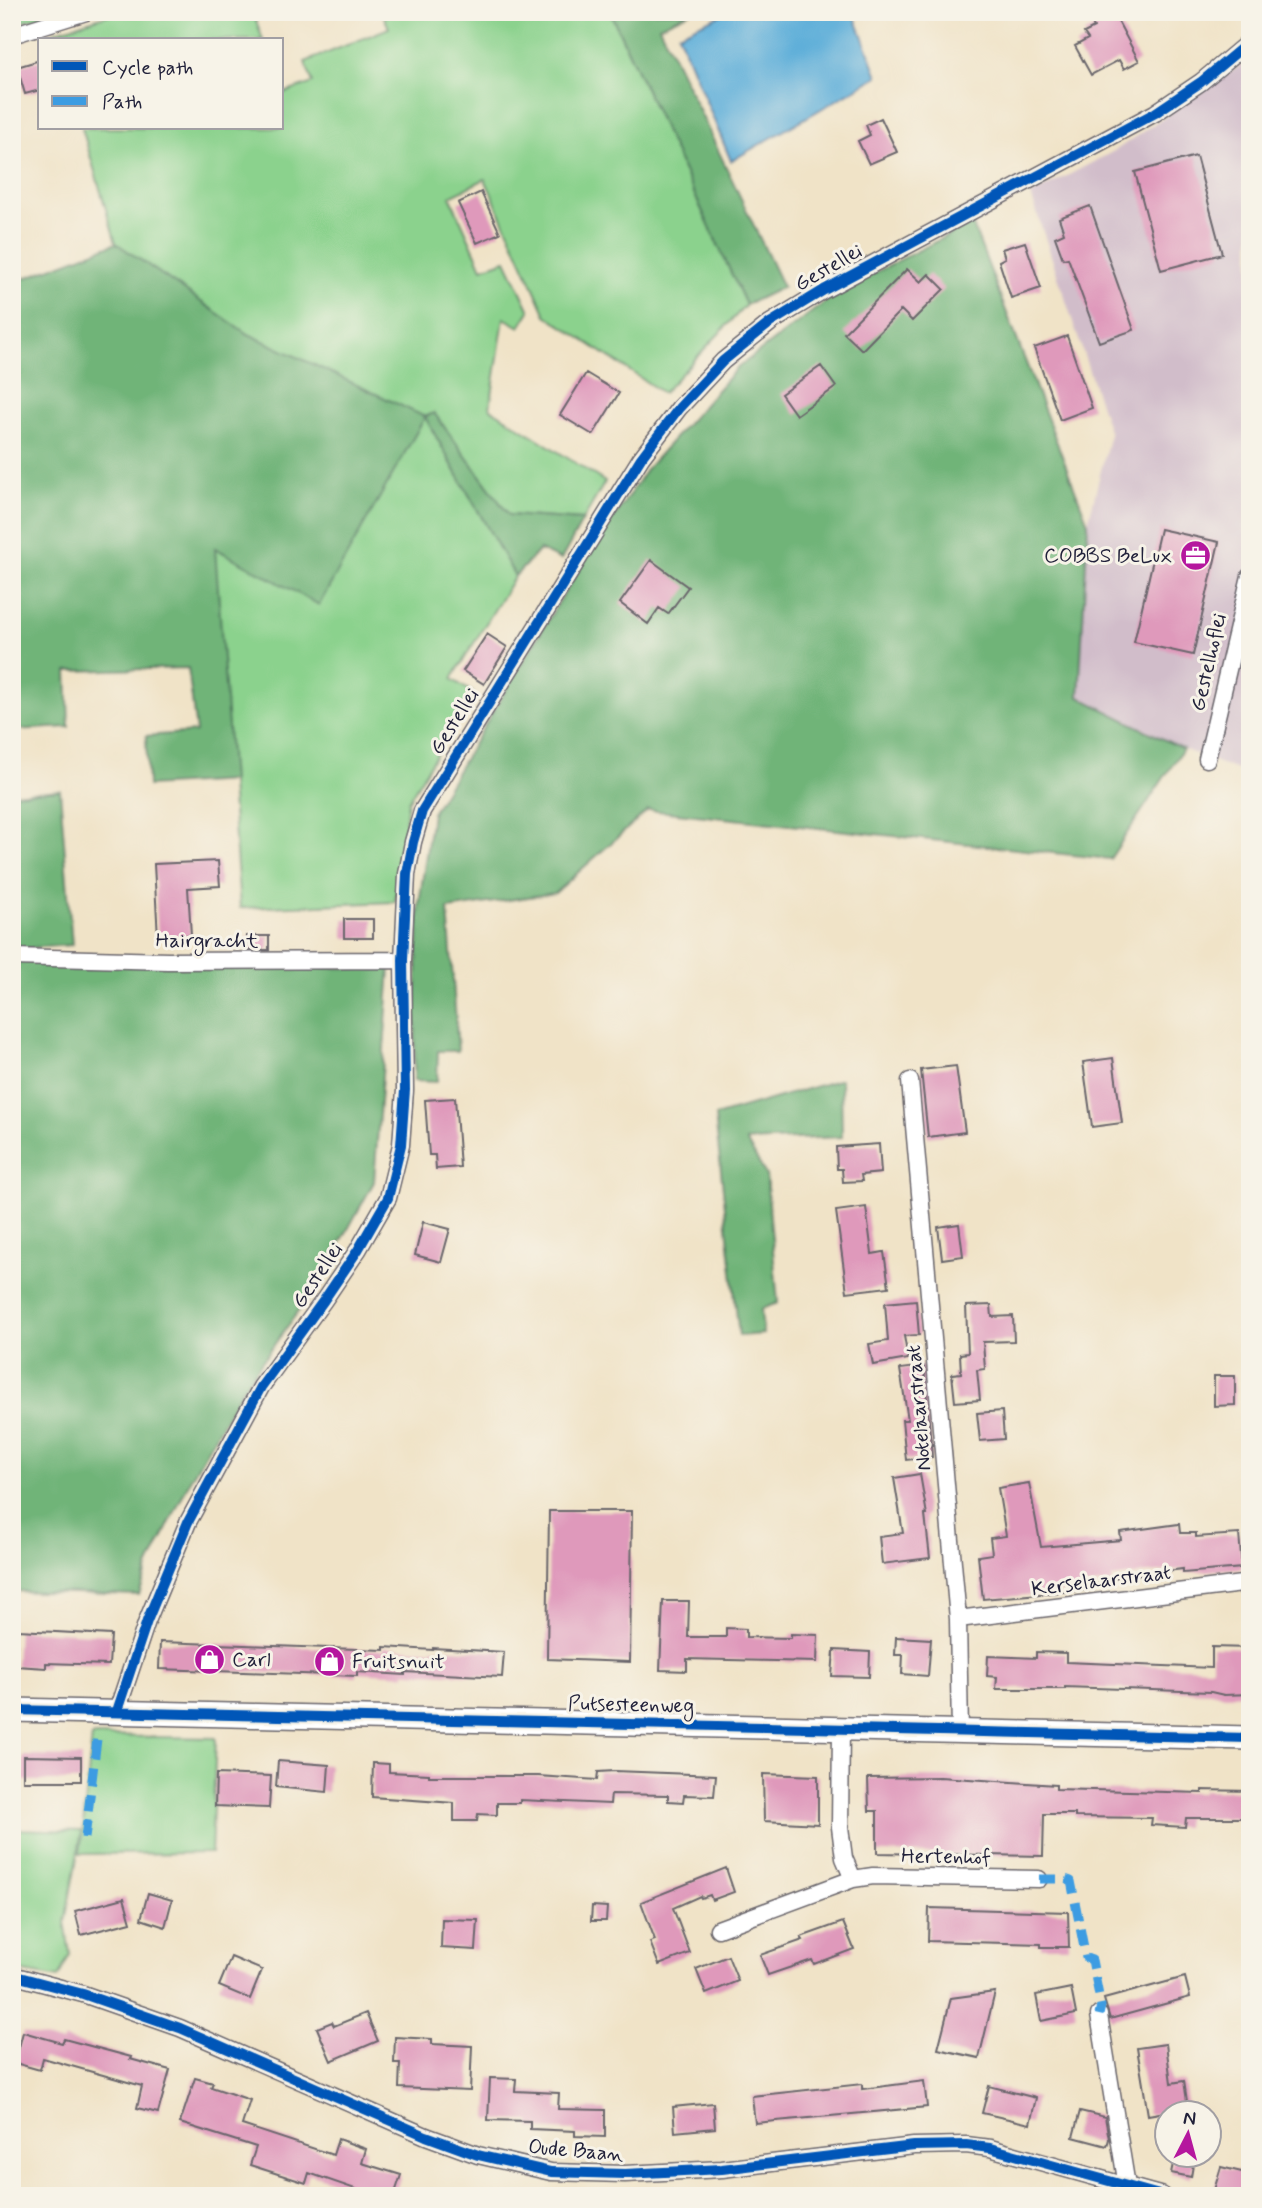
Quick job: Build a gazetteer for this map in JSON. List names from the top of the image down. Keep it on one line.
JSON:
{"streets":{"main road":["Putsesteenweg"],"street":["Gestellei","Gestelhoflei","Hairgracht","Notelaarstraat","Kerselaarstraat","Hertenhof","Oude Baan"]},"crossings":[["Gestellei","Hairgracht"],["Gestellei","Putsesteenweg"],["Notelaarstraat","Kerselaarstraat"],["Notelaarstraat","Putsesteenweg"]],"places":{"office":["COBBS BeLux"],"shop":["Carl","Fruitsnuit"]},"legend":["Cycle path","Path"],"north":"top"}
